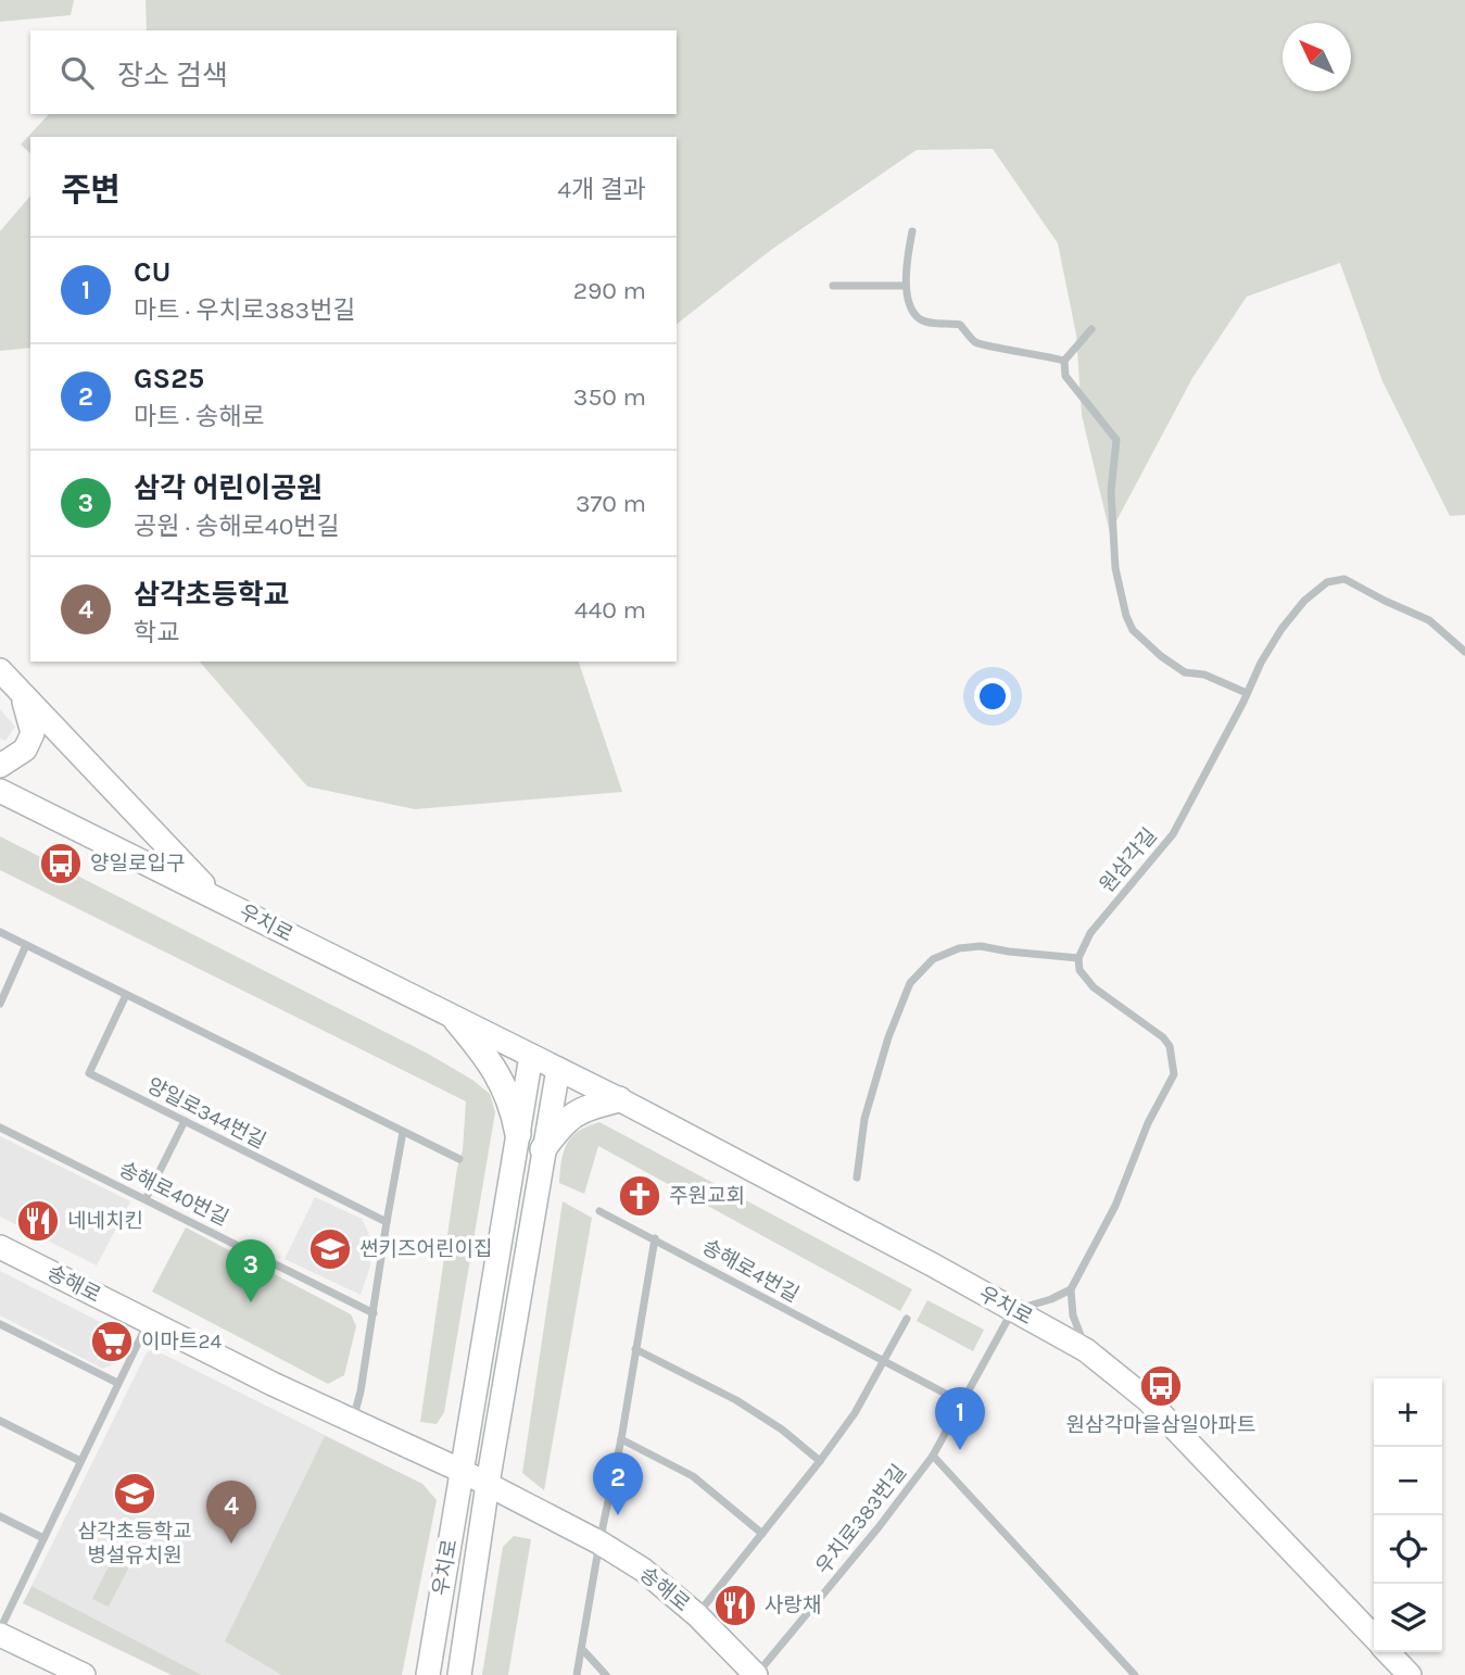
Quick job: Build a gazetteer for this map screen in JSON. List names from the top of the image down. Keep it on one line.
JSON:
{"streets":{"street":["원삼각길","우치로","양일로344번길","송해로40번길","송해로4번길","송해로","우치로383번길"]},"crossings":[["우치로","송해로"],["우치로","우치로383번길"],["송해로4번길","우치로383번길"],["송해로","우치로383번길"]],"places":{"bus stop":["양일로입구","원삼각마을삼일아파트"],"church":["주원교회"],"restaurant":["네네치킨","사랑채"],"school or university":["썬키즈어린이집","삼각초등학교 병설유치원"],"supermarket":["이마트24"]},"north":"top left","page":{"search":"장소 검색","heading":["주변","4개 결과"],"list":[{"mark":"1","name":"CU","note":"마트 · 우치로383번길","value":"290 m"},{"mark":"2","name":"GS25","note":"마트 · 송해로","value":"350 m"},{"mark":"3","name":"삼각 어린이공원","note":"공원 · 송해로40번길","value":"370 m"},{"mark":"4","name":"삼각초등학교","note":"학교","value":"440 m"}],"pins":["3","1","2","4"],"map_buttons":["+","−"]}}
